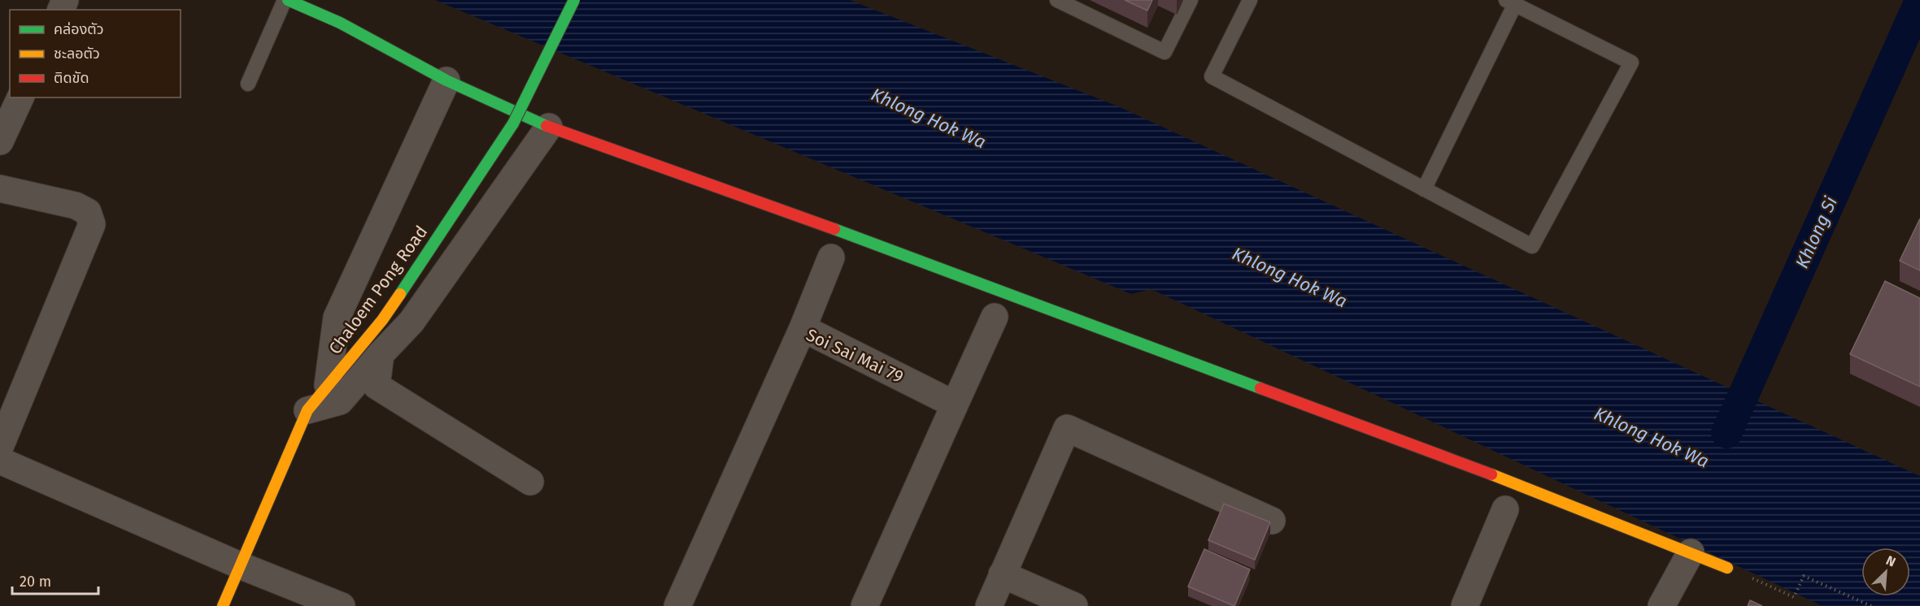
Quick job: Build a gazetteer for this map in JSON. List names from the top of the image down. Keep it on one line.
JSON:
{"streets":{"street":["Chaloem Pong Road","Soi Sai Mai 79"]},"water":["Khlong Hok Wa","Khlong Si"],"legend":["คล่องตัว","ชะลอตัว","ติดขัด"],"scale_bar":"20 m","north":"top right"}
